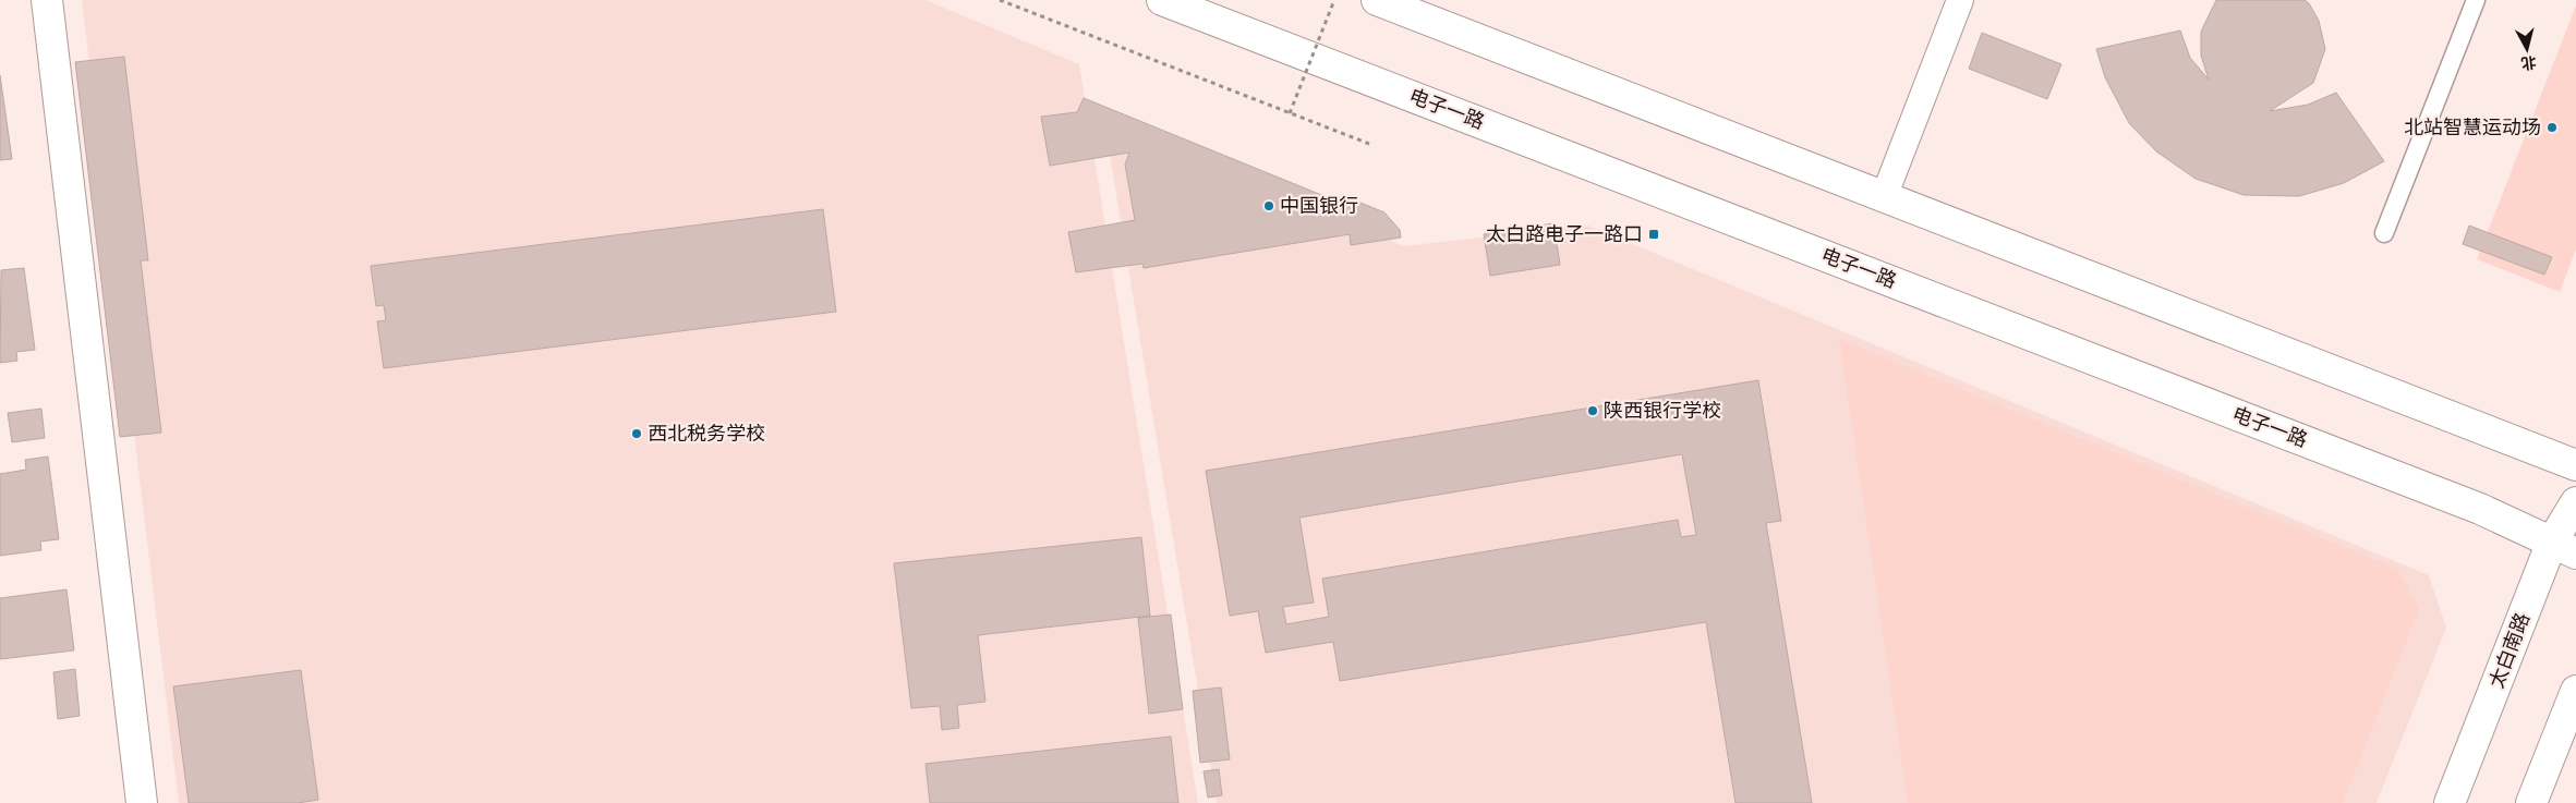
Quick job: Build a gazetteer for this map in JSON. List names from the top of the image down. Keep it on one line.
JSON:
{"streets":{"main road":["电子一路","太白南路"]},"crossings":[["电子一路","太白南路"]],"places":{"other":["北站智慧运动场","中国银行","陕西银行学校","西北税务学校"],"transit":["太白路电子一路口"]},"north":"bottom"}
